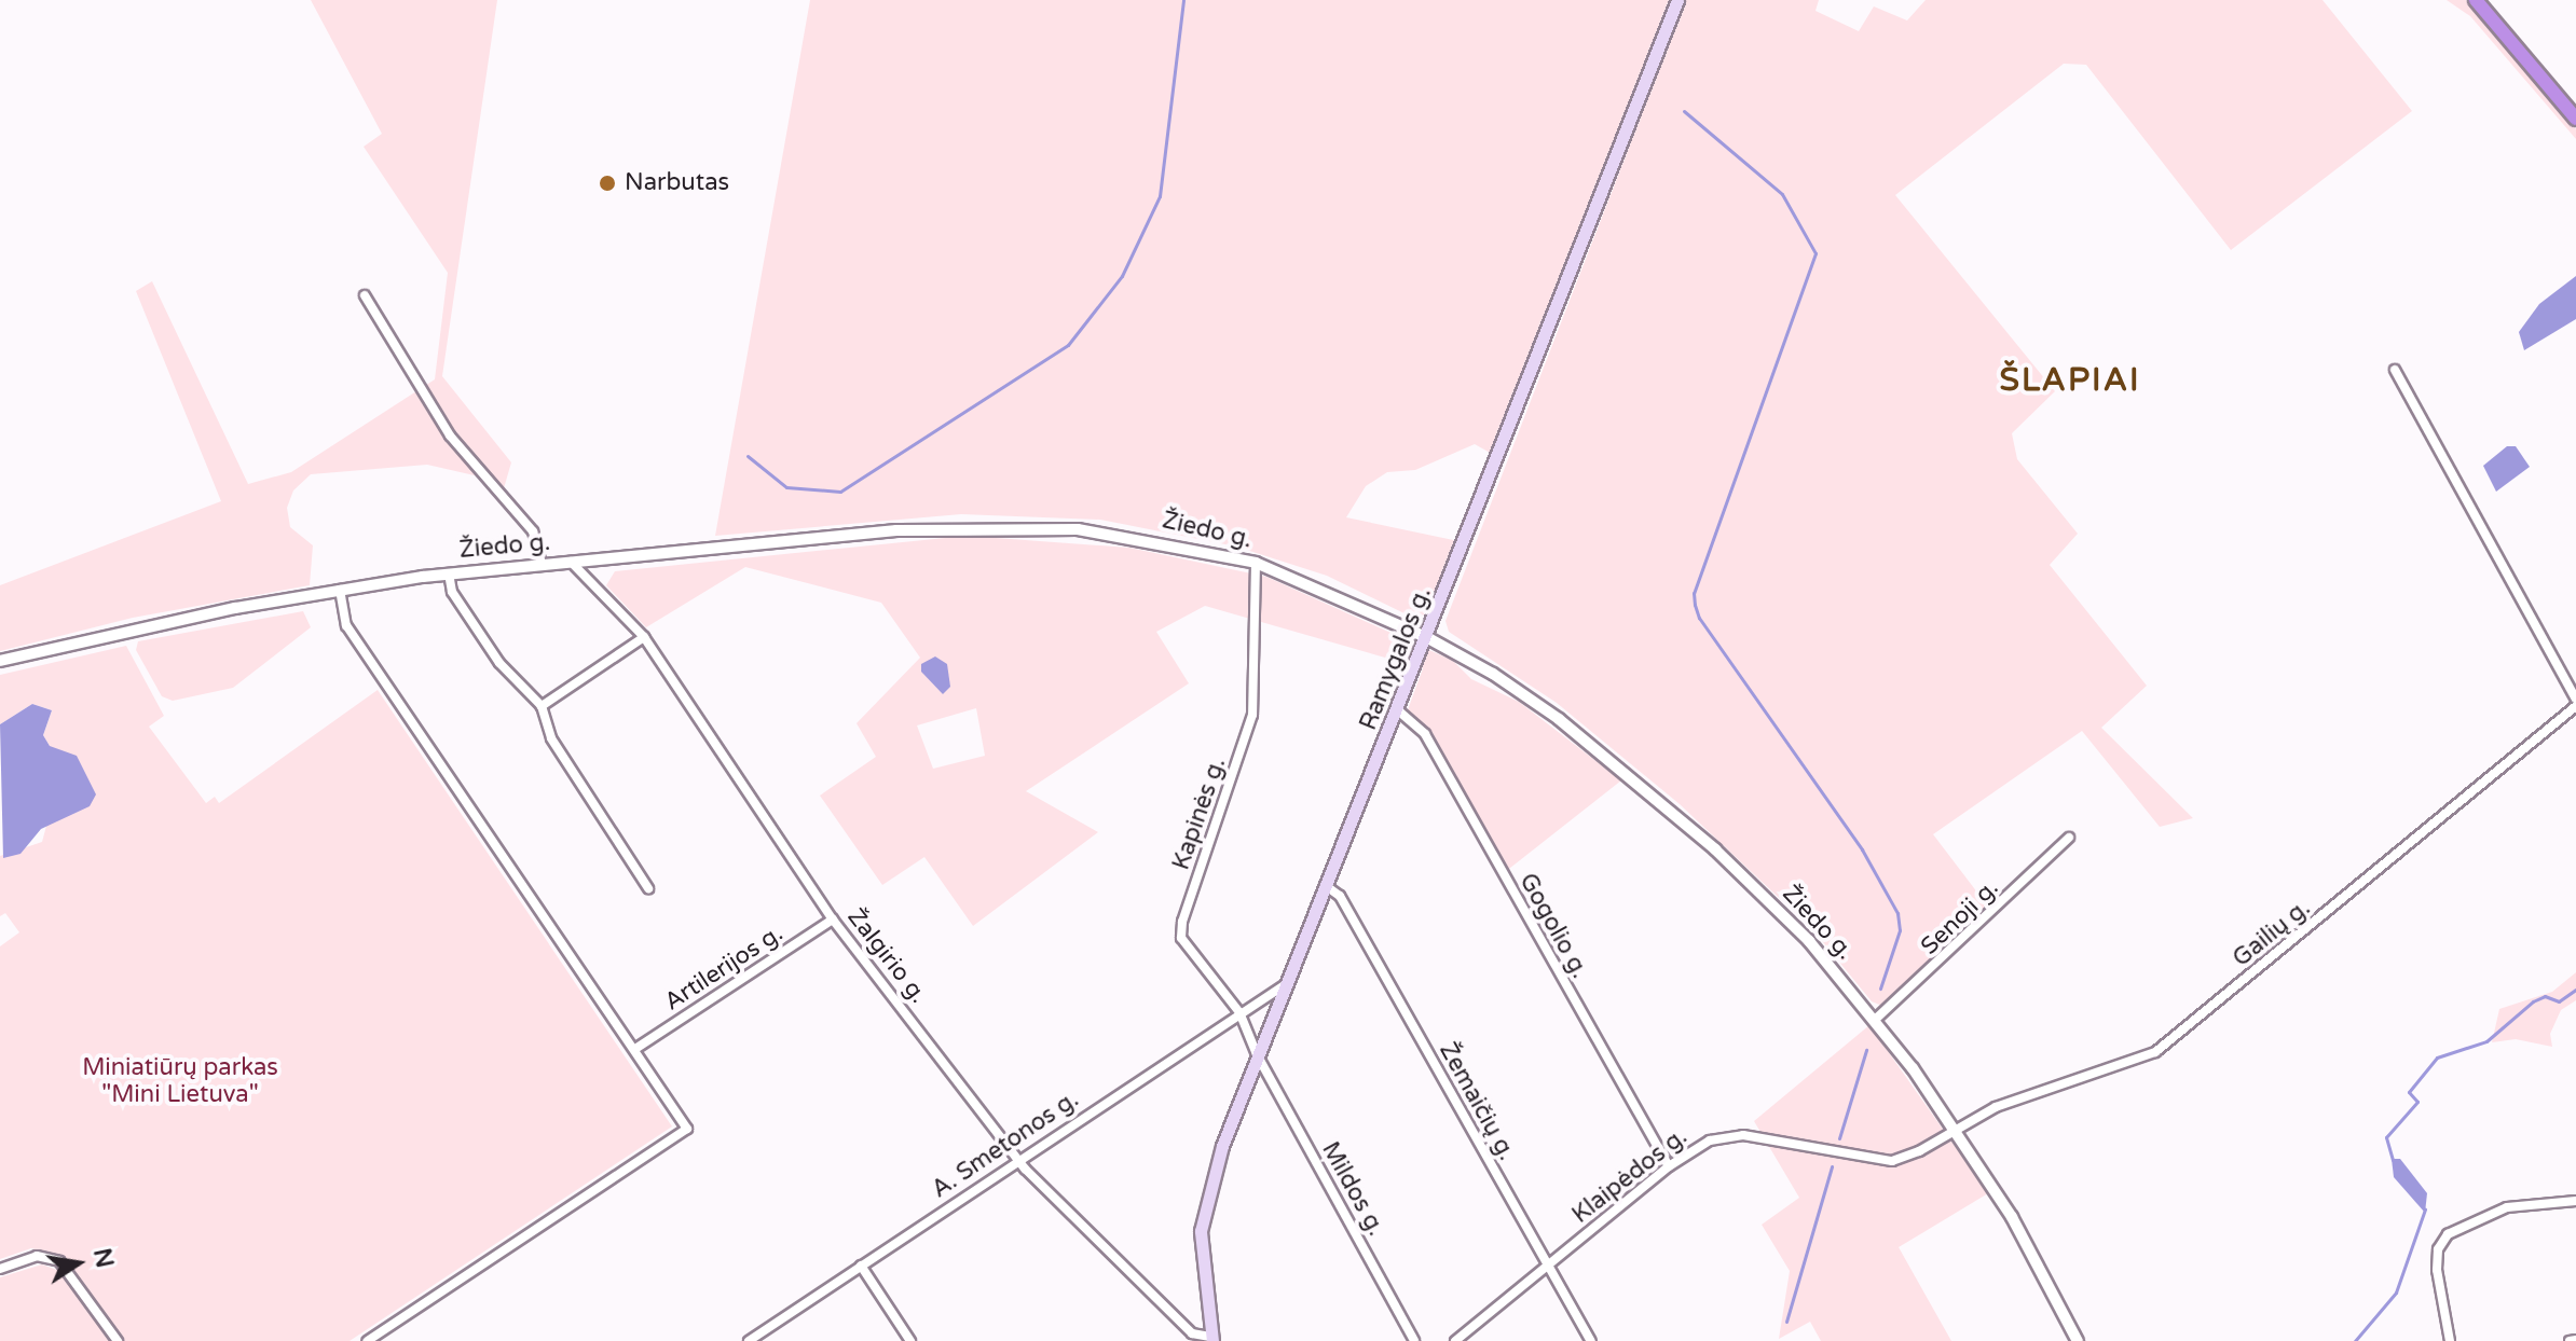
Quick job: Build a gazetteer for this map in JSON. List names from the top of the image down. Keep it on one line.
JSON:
{"streets":{"main road":["Ramygalos g."],"street":["Žiedo g.","Kapinės g.","Senoji g.","Gogolio g.","Gailių g.","Žalgirio g.","Artilerijos g.","Žemaičių g.","A. Smetonos g.","Klaipėdos g.","Mildos g."]},"crossings":[["Žiedo g.","Ramygalos g."],["Žiedo g.","Kapinės g."],["Žiedo g.","Senoji g."],["Žiedo g.","Gailių g."],["Žiedo g.","Žalgirio g."],["Žiedo g.","Klaipėdos g."],["Ramygalos g.","Kapinės g."],["Ramygalos g.","Gogolio g."],["Ramygalos g.","Žalgirio g."],["Ramygalos g.","Žemaičių g."],["Ramygalos g.","A. Smetonos g."],["Ramygalos g.","Mildos g."],["Kapinės g.","A. Smetonos g."],["Kapinės g.","Mildos g."],["Gogolio g.","Klaipėdos g."],["Gailių g.","Klaipėdos g."],["Žalgirio g.","Artilerijos g."],["Žalgirio g.","A. Smetonos g."],["Žemaičių g.","Klaipėdos g."]],"districts":["ŠLAPIAI"],"parks":["Miniatiūrų parkas \"Mini Lietuva\""],"places":["Narbutas"],"north":"right"}
